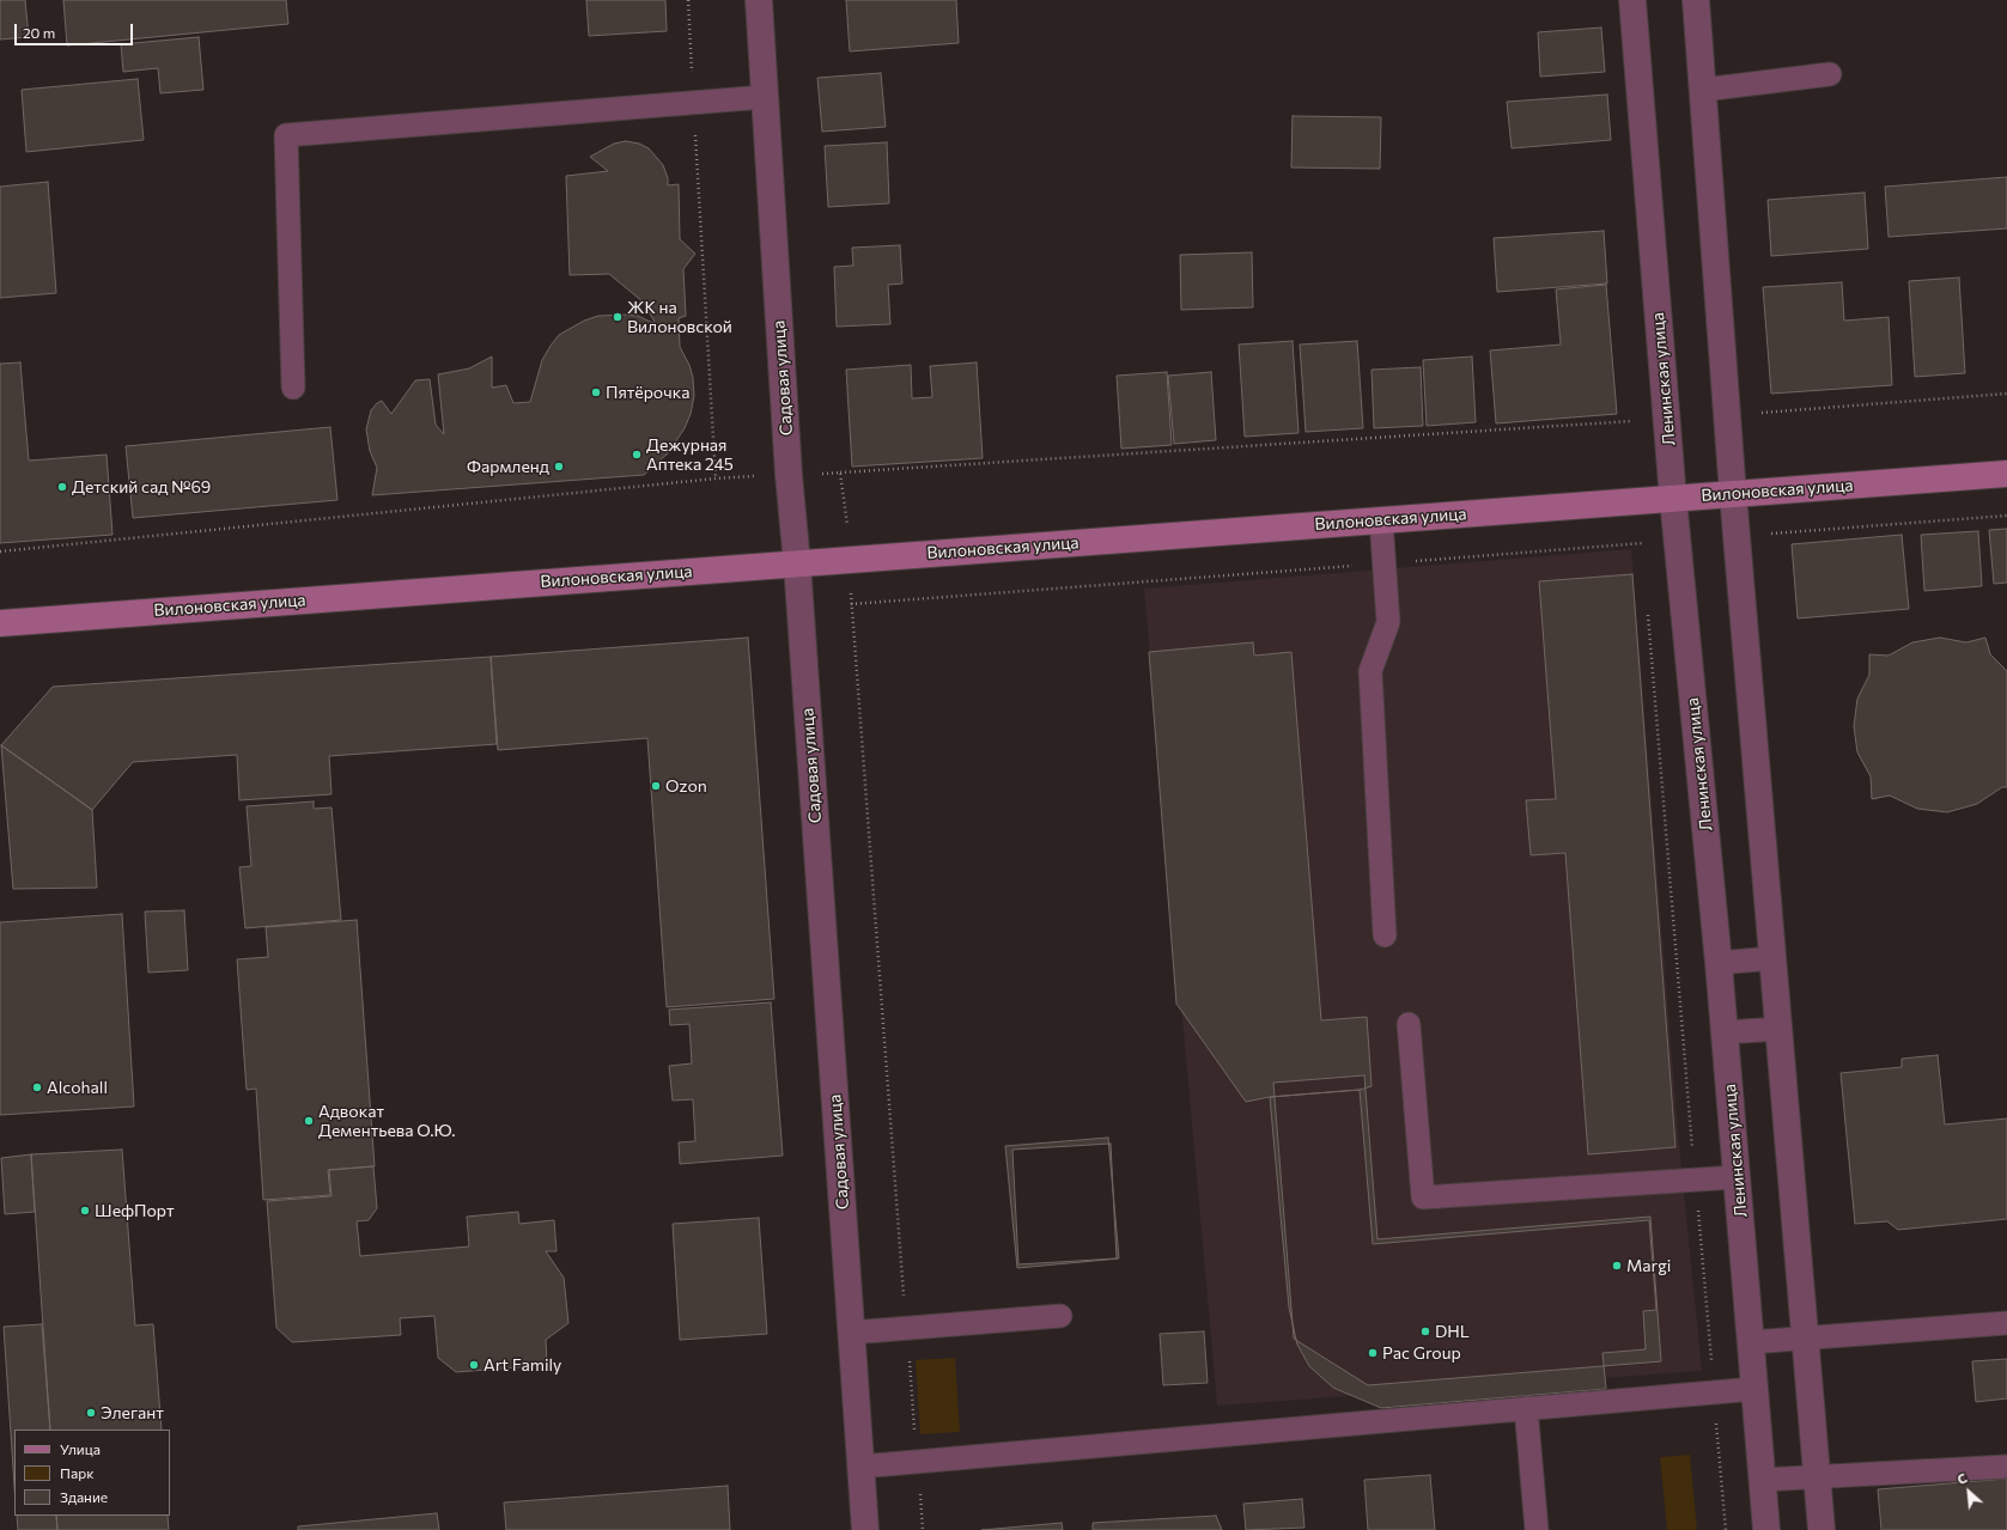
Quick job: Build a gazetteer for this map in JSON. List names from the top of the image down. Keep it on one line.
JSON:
{"streets":{"main road":["Вилоновская улица"],"street":["Садовая улица","Ленинская улица"]},"crossings":[["Садовая улица","Вилоновская улица"],["Ленинская улица","Вилоновская улица"]],"places":["ЖК на Вилоновской","Пятёрочка","Дежурная Аптека 245","Фармленд","Детский сад №69","Ozon","Alcohall","Адвокат Дементьева О.Ю.","ШефПорт","Margi","DHL","Pac Group","Art Family","Элегант"],"legend":["Улица","Парк","Здание"],"scale_bar":"20 m","north":"top left"}
